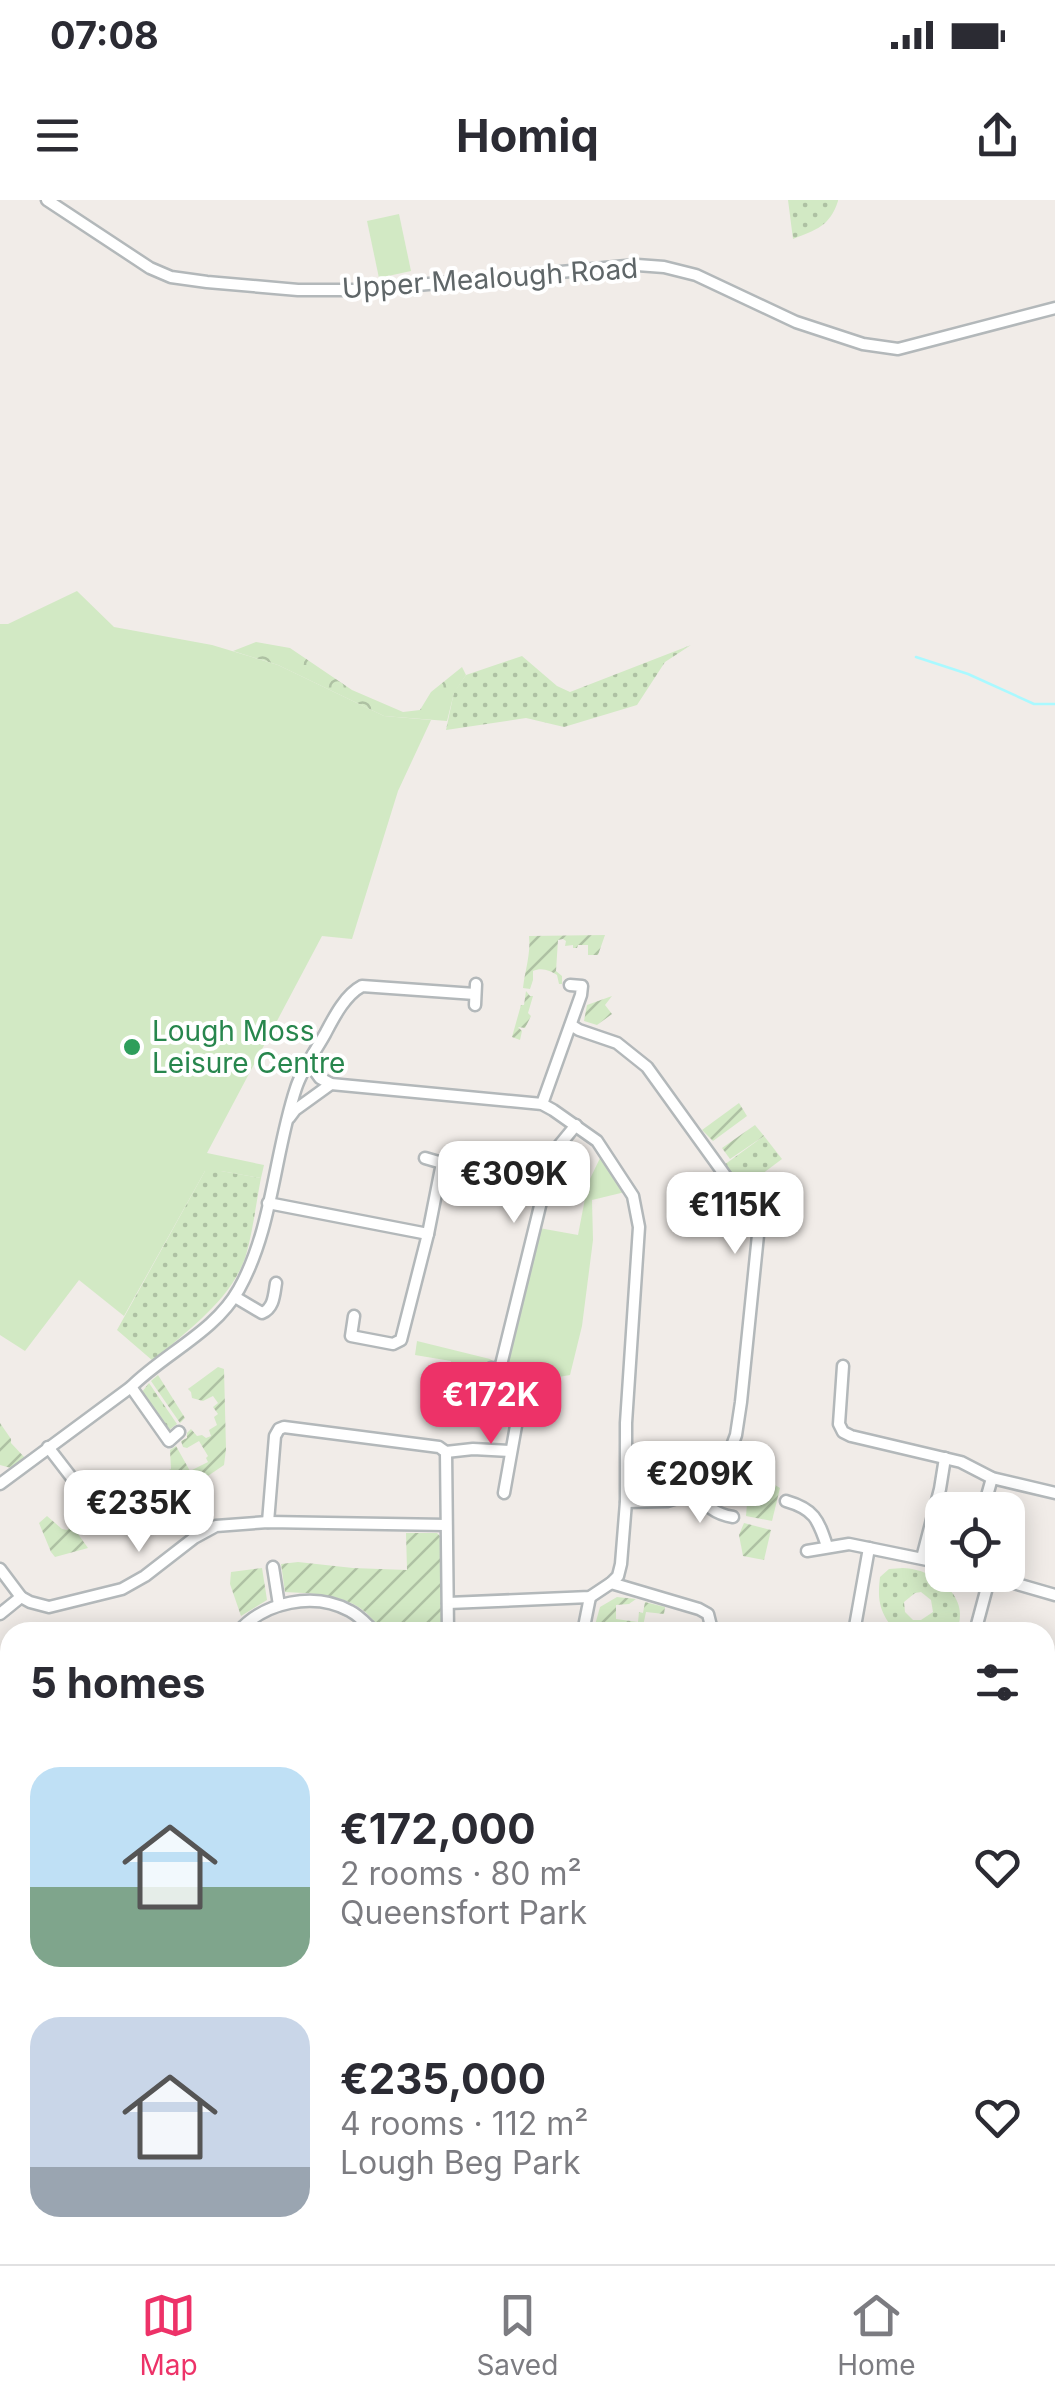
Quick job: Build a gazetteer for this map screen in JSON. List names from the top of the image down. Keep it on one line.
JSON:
{"streets":{"street":["Upper Mealough Road"]},"places":["Lough Moss Leisure Centre"],"page":{"status":"07:08","header":"Homiq","price":["€309K","€115K","€172K","€209K","€235K"],"heading":"5 homes","list":[{"name":"€172,000","note":"2 rooms · 80 m² · Queensfort Park"},{"name":"€235,000","note":"4 rooms · 112 m² · Lough Beg Park"}],"tabs":["Map","Saved","Home"]}}
